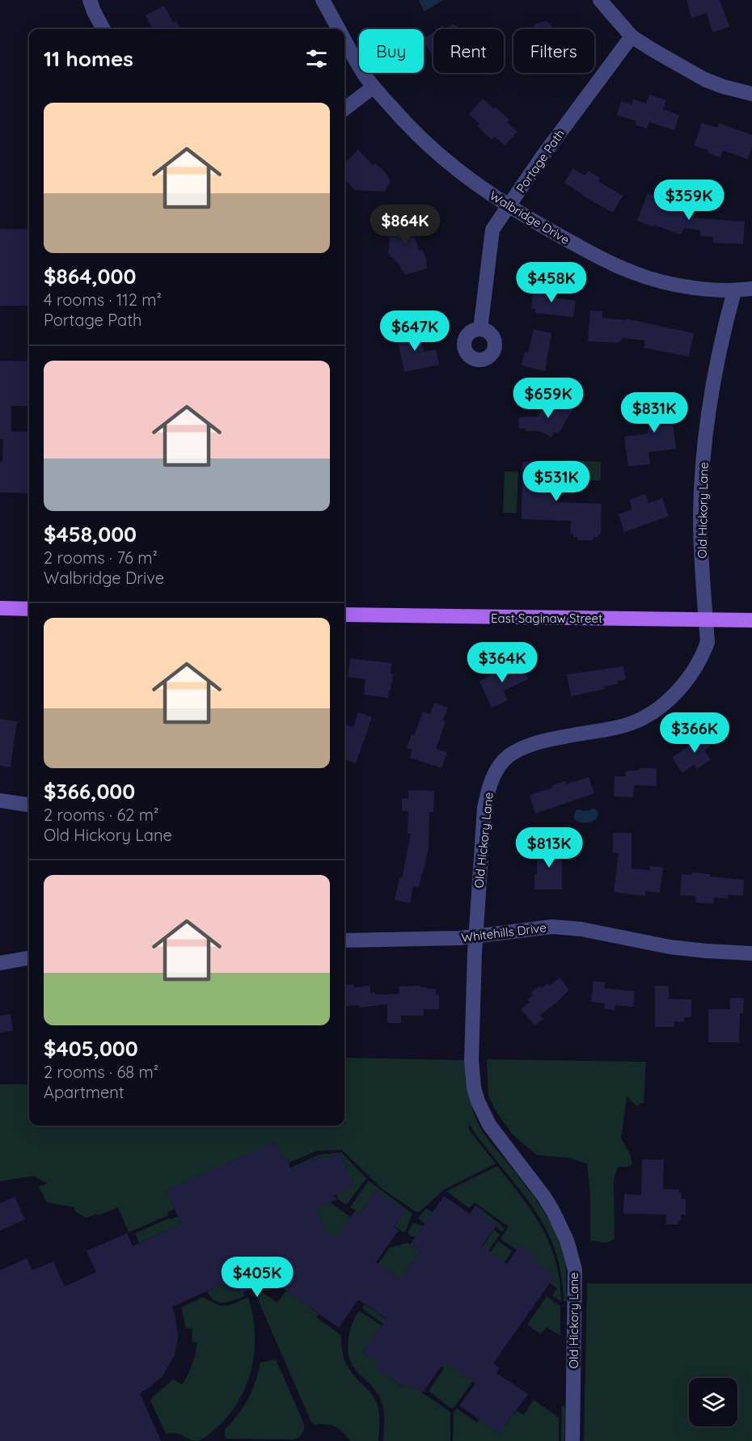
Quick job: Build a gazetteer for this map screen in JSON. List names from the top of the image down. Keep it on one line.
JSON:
{"streets":{"main road":["East Saginaw Street"],"street":["Portage Path","Walbridge Drive","Old Hickory Lane","Whitehills Drive"]},"crossings":[["Portage Path","Walbridge Drive"],["Walbridge Drive","Old Hickory Lane"],["Old Hickory Lane","East Saginaw Street"],["Old Hickory Lane","Whitehills Drive"]],"page":{"chip":["Buy","Rent","Filters"],"heading":"11 homes","list":[{"name":"$864,000","note":"4 rooms · 112 m² · Portage Path"},{"name":"$458,000","note":"2 rooms · 76 m² · Walbridge Drive"},{"name":"$366,000","note":"2 rooms · 62 m² · Old Hickory Lane"},{"name":"$405,000","note":"2 rooms · 68 m² · Apartment"}],"price":["$359K","$864K","$458K","$647K","$659K","$831K","$531K","$364K","$366K","$813K","$405K"]}}
